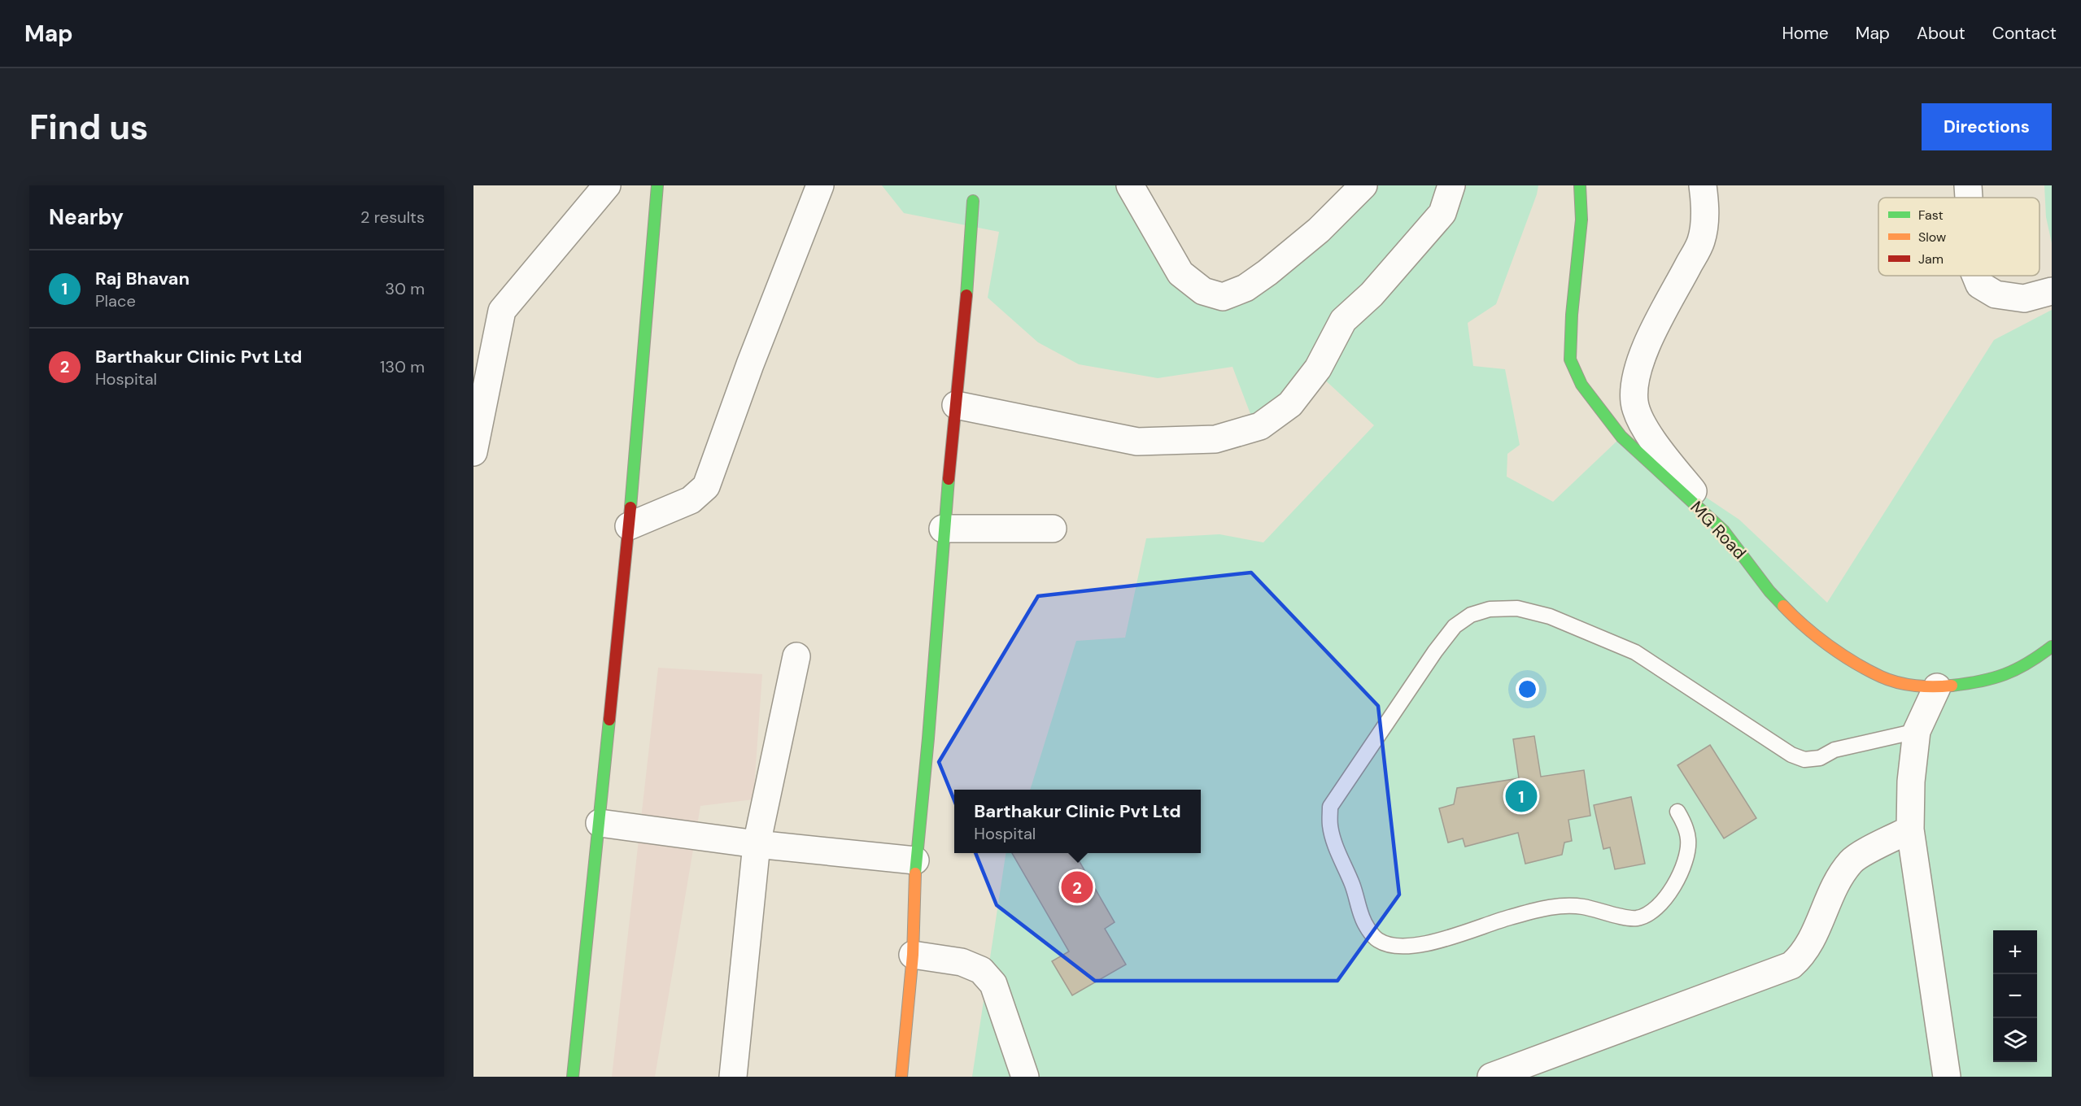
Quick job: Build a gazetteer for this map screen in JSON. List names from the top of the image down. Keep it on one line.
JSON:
{"streets":{"street":["MG Road"]},"legend":["Fast","Slow","Jam"],"page":{"header":"Map","nav":["Home","Map","About","Contact"],"buttons":"Directions","title":"Find us","heading":["Nearby","2 results"],"list":[{"mark":"1","name":"Raj Bhavan","note":"Place","value":"30 m"},{"mark":"2","name":"Barthakur Clinic Pvt Ltd","note":"Hospital","value":"130 m"}],"pins":["1","2"],"popup":["Barthakur Clinic Pvt Ltd","Hospital"],"map_buttons":["+","−"]}}
